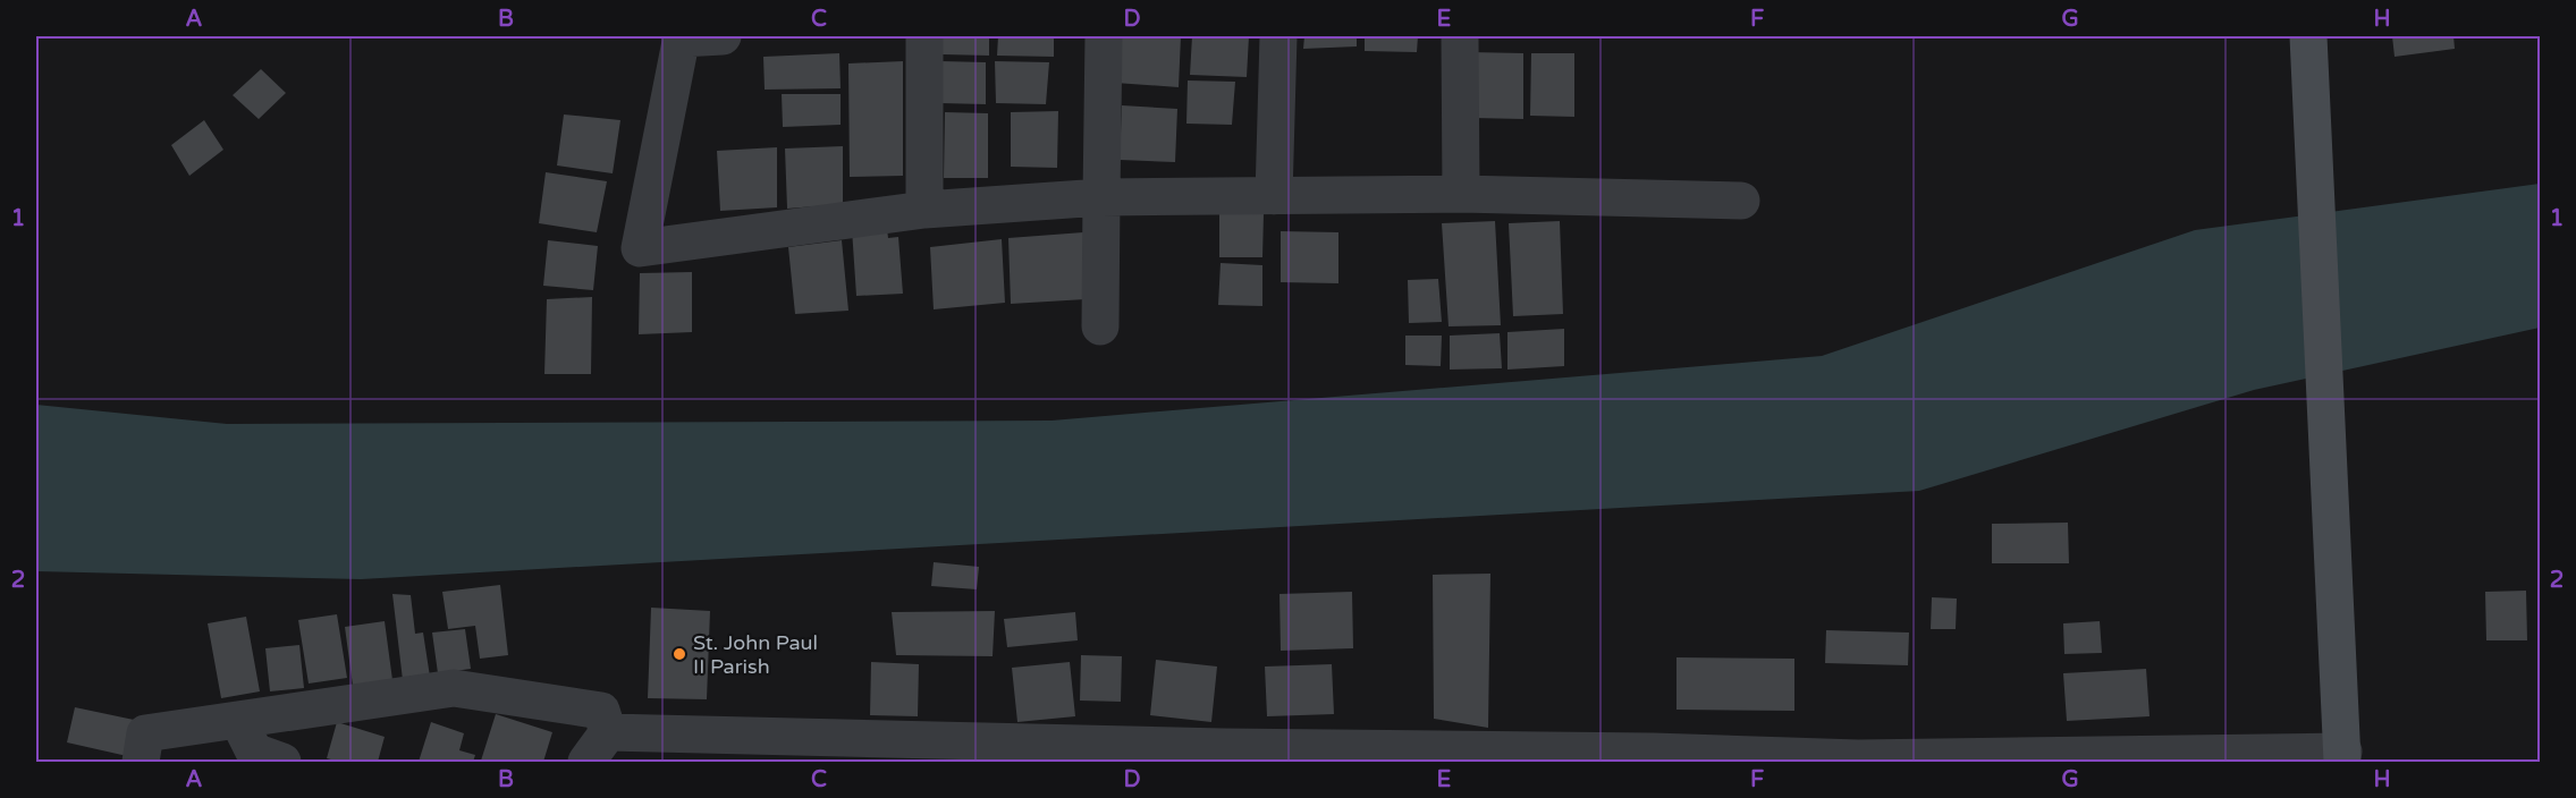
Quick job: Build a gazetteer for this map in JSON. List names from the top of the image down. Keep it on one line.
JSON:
{"places":["St. John Paul II Parish"],"grid":{"columns":["A","B","C","D","E","F","G","H"],"rows":["1","2"]}}
